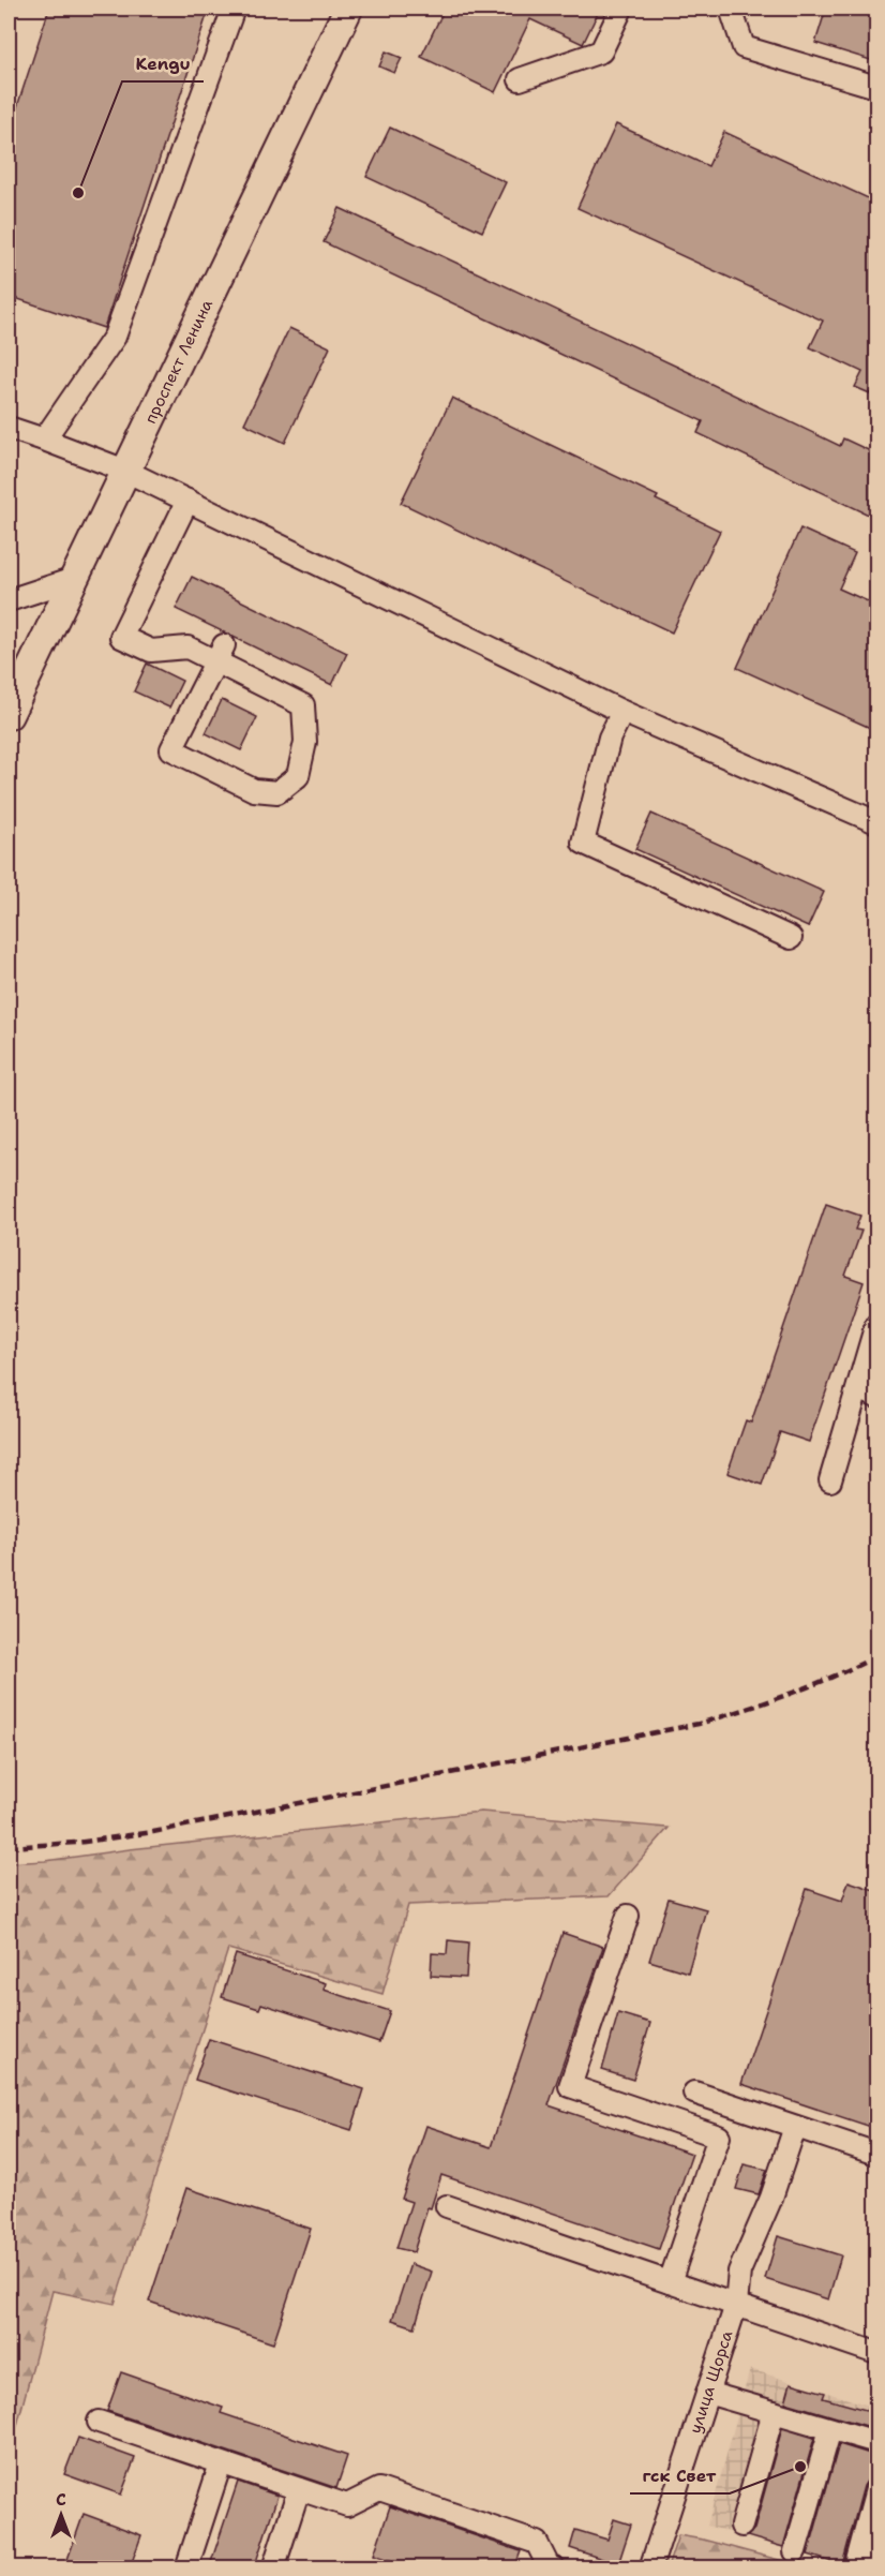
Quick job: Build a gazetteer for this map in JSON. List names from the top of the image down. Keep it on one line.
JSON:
{"streets":{"main road":["проспект Ленина"],"street":["улица Щорса"]},"places":["Kengu","гск Свет"],"north":"top"}
